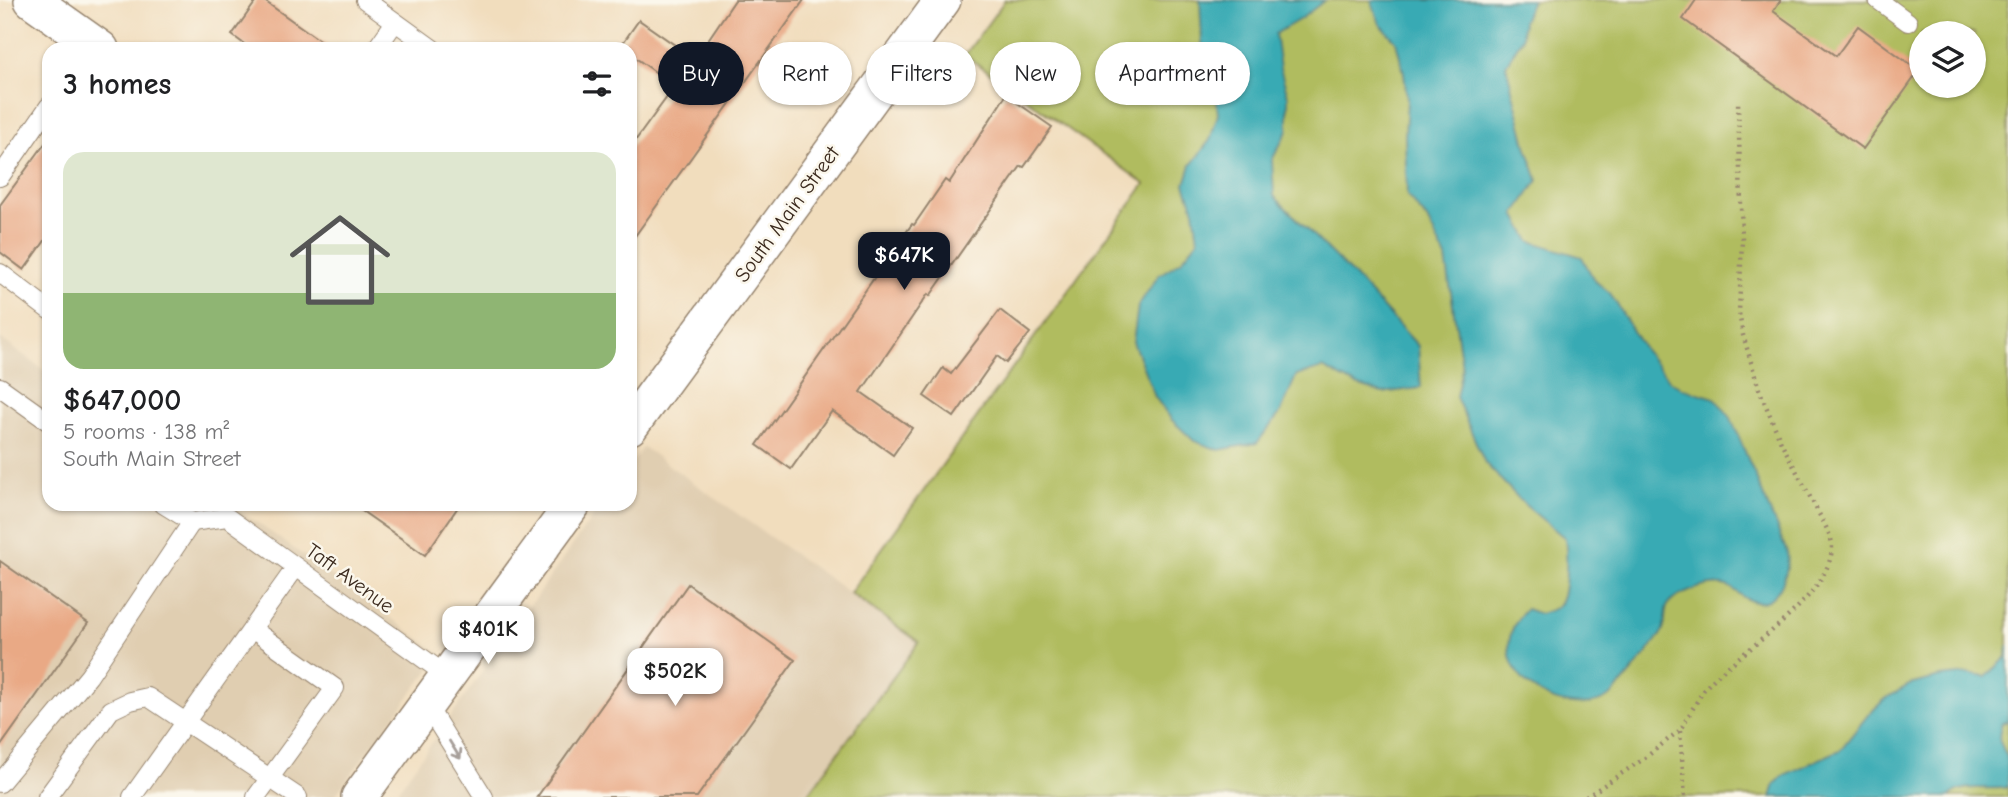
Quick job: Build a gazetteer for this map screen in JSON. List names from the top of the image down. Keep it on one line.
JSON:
{"streets":{"street":["South Main Street"],"lane":["Taft Avenue"]},"page":{"chip":["Buy","Rent","Filters","New","Apartment"],"heading":"3 homes","list":[{"name":"$647,000","note":"5 rooms · 138 m² · South Main Street"}],"price":["$647K","$401K","$502K"]}}
